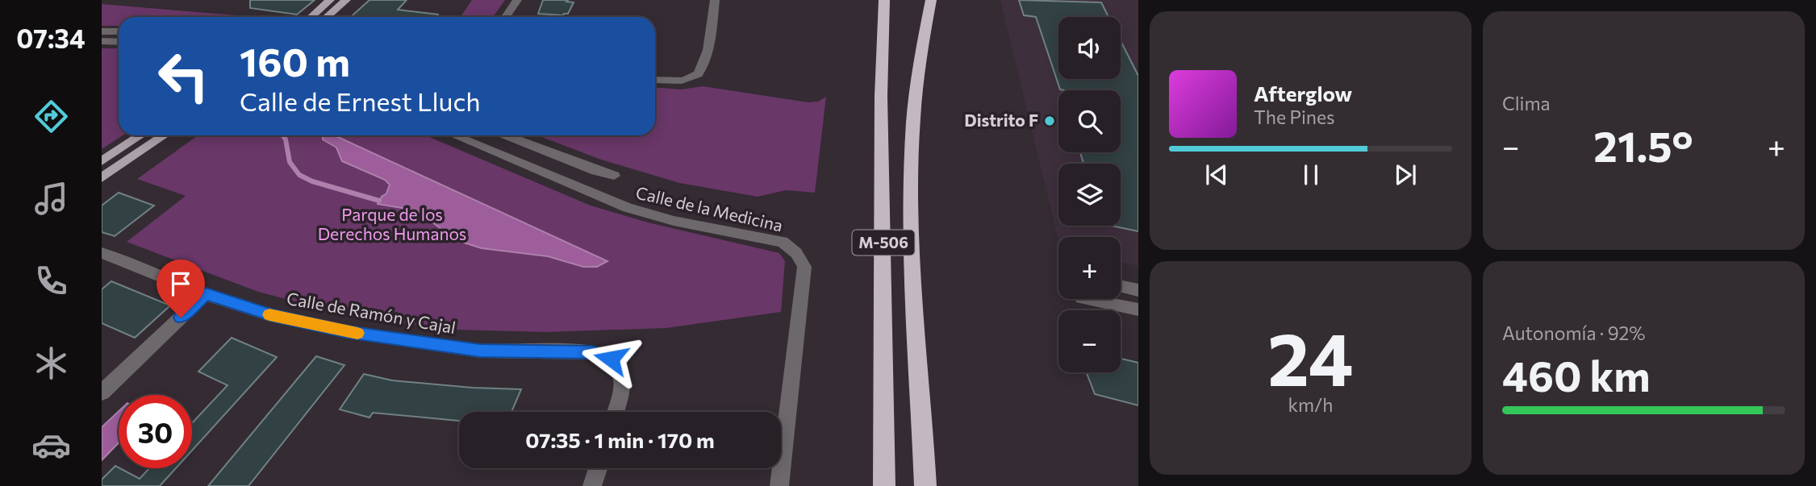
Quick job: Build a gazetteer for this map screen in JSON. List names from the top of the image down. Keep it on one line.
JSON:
{"streets":{"highway":["M-506"],"street":["Calle de la Medicina","Calle de Ramón y Cajal"]},"parks":["Parque de los Derechos Humanos"],"places":["Distrito F"],"page":{"tabs":"07:34","tile":["Clima",["24","km/h"],["Autonomía · 92%","460 km"]],"map_buttons":["+","−"],"turn":["160 m","Calle de Ernest Lluch"],"song":["Afterglow","The Pines"],"heat":["−","21.5°","+"],"limit":"30","trip":"07:35 · 1 min · 170 m"}}
